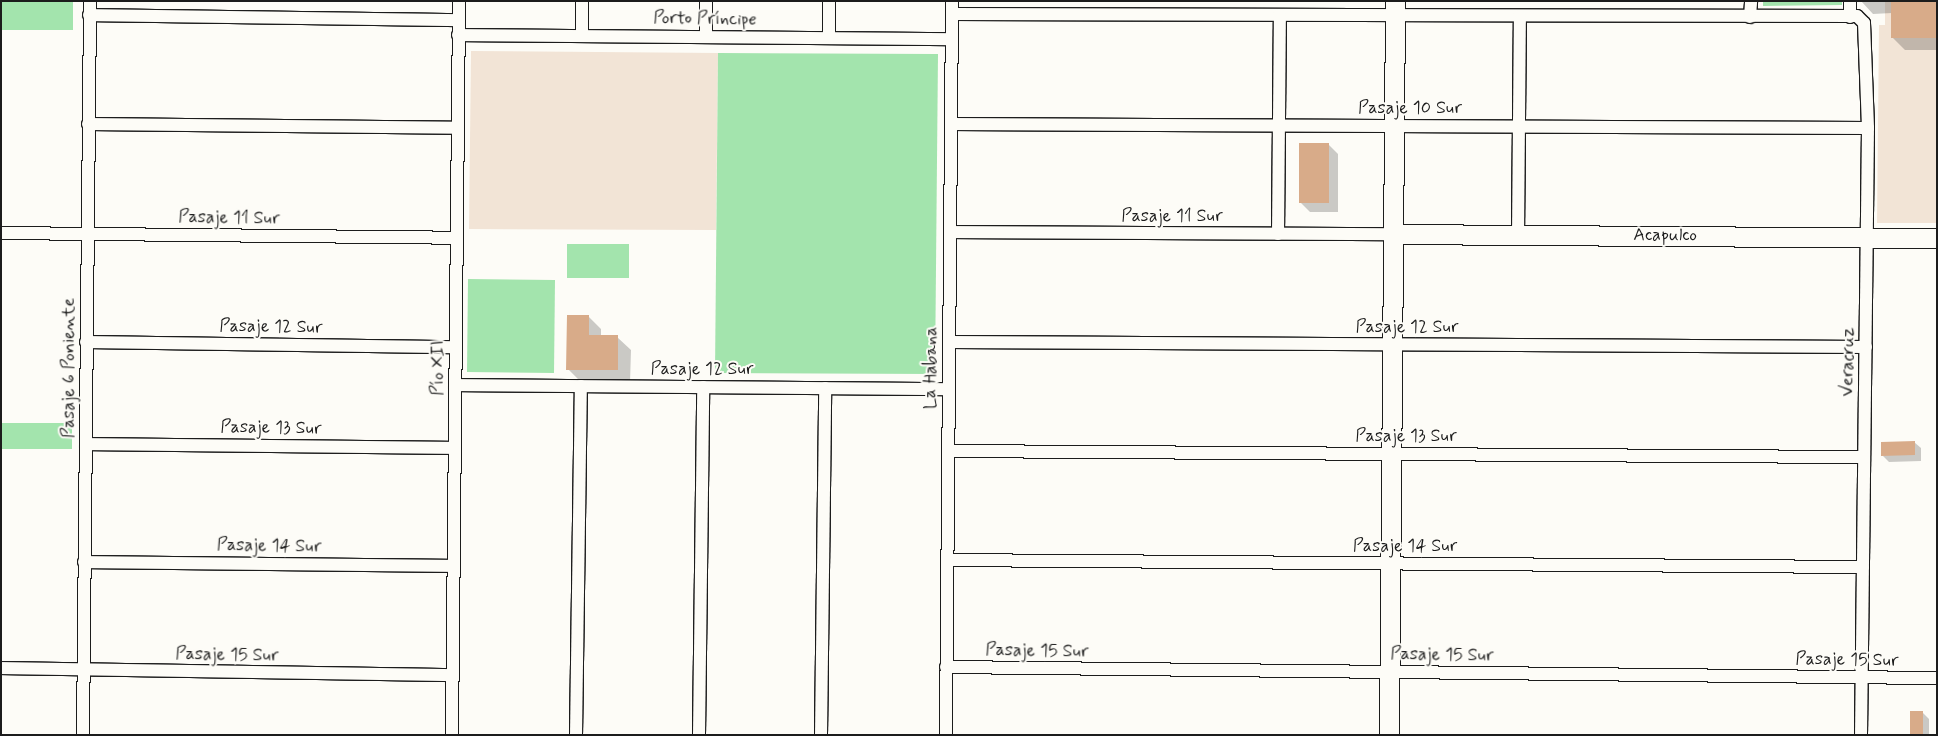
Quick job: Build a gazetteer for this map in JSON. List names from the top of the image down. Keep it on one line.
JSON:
{"streets":{"main road":["Acapulco"],"street":["Porto Príncipe","Pasaje 10 Sur","Pasaje 11 Sur","Pasaje 12 Sur","Veracruz","Pasaje 6 Poniente","Pío XII","La Habana","Pasaje 13 Sur","Pasaje 14 Sur","Pasaje 15 Sur"]},"crossings":[["Porto Príncipe","Pío XII"],["Porto Príncipe","La Habana"],["Pasaje 10 Sur","Veracruz"],["Pasaje 10 Sur","La Habana"],["Pasaje 11 Sur","Acapulco"],["Pasaje 11 Sur","Pasaje 6 Poniente"],["Pasaje 11 Sur","Pío XII"],["Pasaje 11 Sur","La Habana"],["Acapulco","Veracruz"],["Pasaje 12 Sur","Veracruz"],["Pasaje 12 Sur","Pasaje 6 Poniente"],["Pasaje 12 Sur","Pío XII"],["Pasaje 12 Sur","La Habana"],["Veracruz","Pasaje 13 Sur"],["Veracruz","Pasaje 14 Sur"],["Veracruz","Pasaje 15 Sur"],["Pasaje 6 Poniente","Pasaje 13 Sur"],["Pasaje 6 Poniente","Pasaje 14 Sur"],["Pasaje 6 Poniente","Pasaje 15 Sur"],["Pío XII","Pasaje 13 Sur"],["Pío XII","Pasaje 14 Sur"],["Pío XII","Pasaje 15 Sur"],["La Habana","Pasaje 13 Sur"],["La Habana","Pasaje 14 Sur"],["La Habana","Pasaje 15 Sur"]]}
